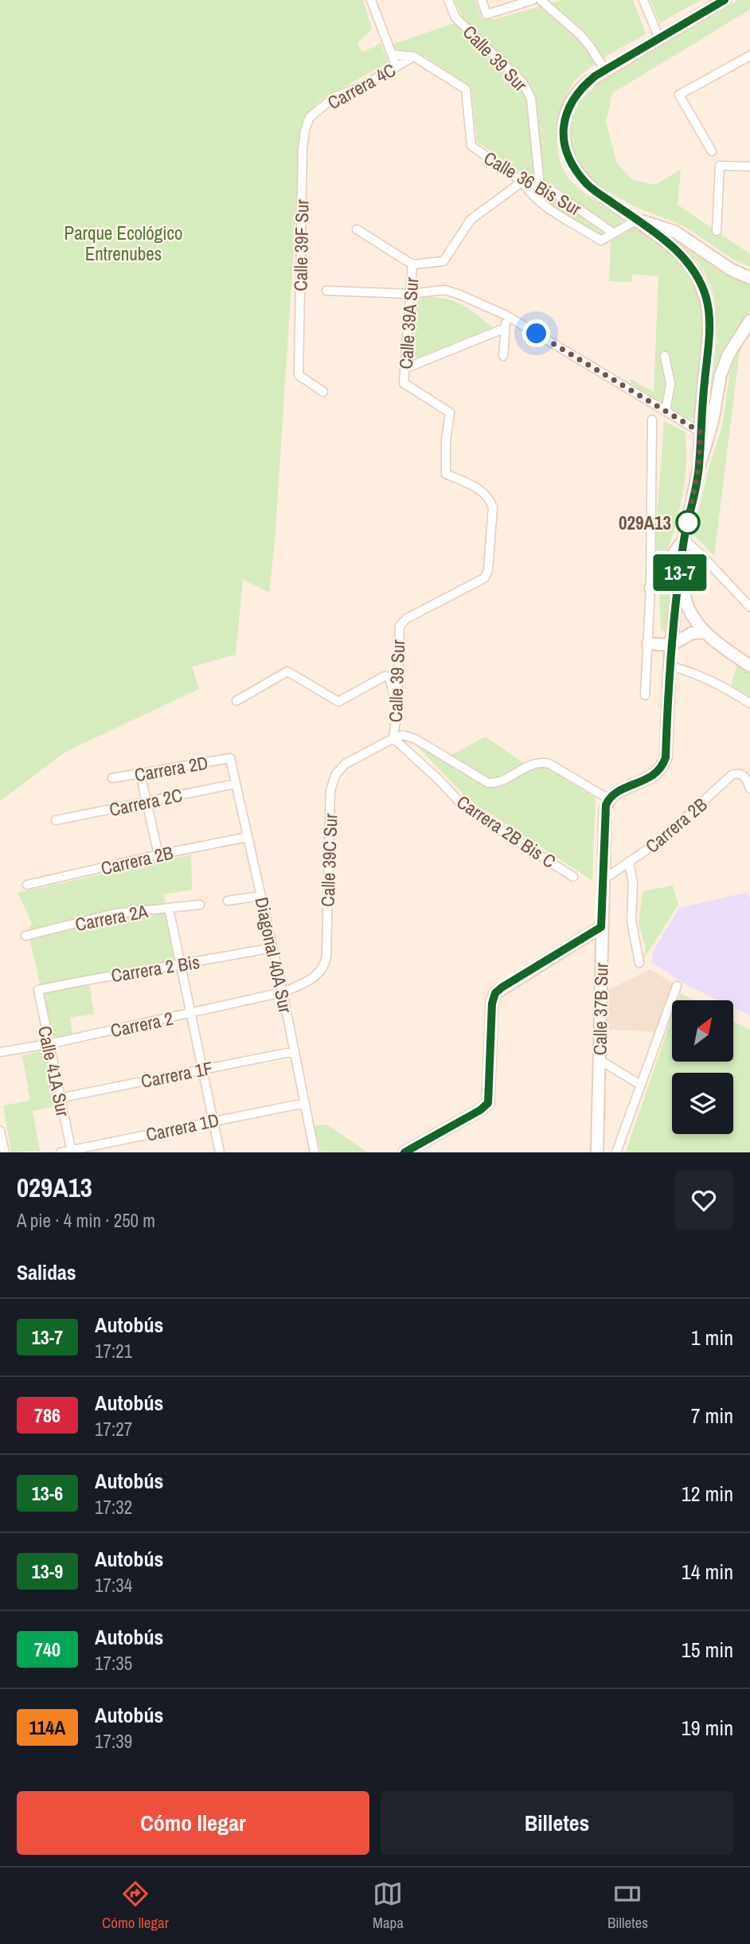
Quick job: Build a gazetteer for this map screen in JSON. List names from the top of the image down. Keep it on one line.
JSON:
{"streets":{"main road":["Calle 37B Sur"],"street":["Calle 39 Sur","Carrera 4C","Calle 36 Bis Sur","Calle 39F Sur","Calle 39A Sur","Carrera 2D","Carrera 2C","Carrera 2B","Carrera 2B Bis C","Calle 39C Sur","Carrera 2A","Diagonal 40A Sur","Carrera 2 Bis","Carrera 2","Calle 41A Sur","Carrera 1F","Carrera 1D"]},"crossings":[["Calle 39 Sur","Calle 36 Bis Sur"],["Calle 39 Sur","Calle 39A Sur"],["Calle 39 Sur","Carrera 2B Bis C"],["Calle 39 Sur","Calle 39C Sur"],["Carrera 4C","Calle 36 Bis Sur"],["Carrera 4C","Calle 39F Sur"],["Carrera 2D","Diagonal 40A Sur"],["Carrera 2C","Diagonal 40A Sur"],["Carrera 2B","Diagonal 40A Sur"],["Carrera 2B","Calle 37B Sur"],["Carrera 2B Bis C","Calle 39C Sur"],["Calle 39C Sur","Diagonal 40A Sur"],["Calle 39C Sur","Carrera 2"],["Diagonal 40A Sur","Carrera 2 Bis"],["Diagonal 40A Sur","Carrera 2"],["Diagonal 40A Sur","Carrera 1F"],["Diagonal 40A Sur","Carrera 1D"],["Carrera 2 Bis","Calle 41A Sur"],["Carrera 2","Calle 41A Sur"],["Calle 41A Sur","Carrera 1F"],["Calle 41A Sur","Carrera 1D"]],"parks":["Parque Ecológico Entrenubes"],"places":["029A13"],"lines":["bus line 13-7"],"north":"top right","page":{"on_map":"13-7","heading":[["029A13","A pie · 4 min · 250 m"],"Salidas"],"list":[{"mark":"13-7","name":"Autobús","note":"17:21","value":"1 min"},{"mark":"786","name":"Autobús","note":"17:27","value":"7 min"},{"mark":"13-6","name":"Autobús","note":"17:32","value":"12 min"},{"mark":"13-9","name":"Autobús","note":"17:34","value":"14 min"},{"mark":"740","name":"Autobús","note":"17:35","value":"15 min"},{"mark":"114A","name":"Autobús","note":"17:39","value":"19 min"}],"buttons":["Cómo llegar","Billetes"],"tabs":["Cómo llegar","Mapa","Billetes"]}}
